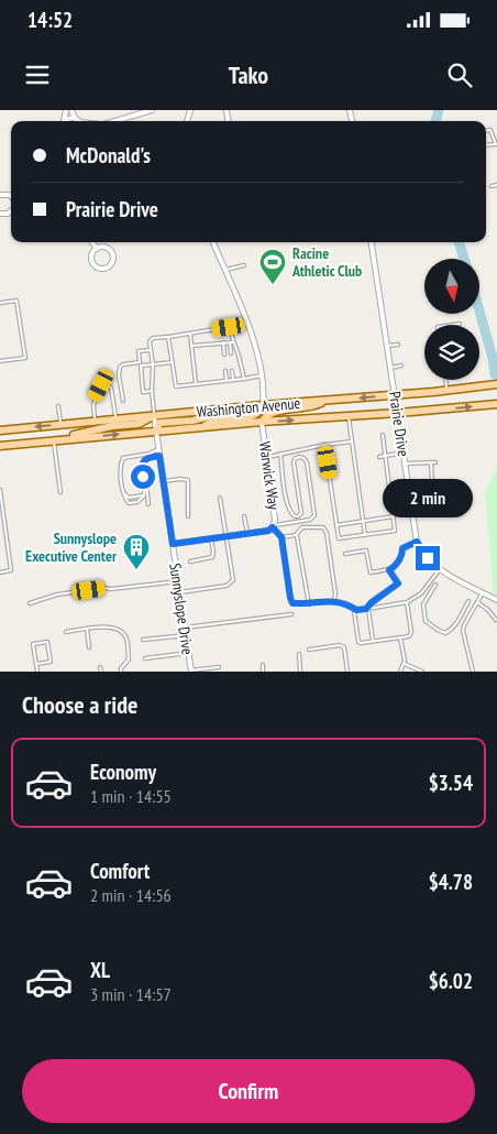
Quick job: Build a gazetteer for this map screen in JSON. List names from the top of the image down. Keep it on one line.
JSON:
{"streets":{"main road":["Washington Avenue"],"street":["Prairie Drive","Warwick Way","Sunnyslope Drive"]},"crossings":[["Washington Avenue","Prairie Drive"],["Washington Avenue","Warwick Way"],["Washington Avenue","Sunnyslope Drive"]],"places":{"sports":["Racine Athletic Club"],"building":["Sunnyslope Executive Center"]},"north":"bottom","page":{"status":"14:52","header":"Tako","banner":["McDonald's","Prairie Drive"],"bubble":"2 min","heading":"Choose a ride","list":[{"name":"Economy","note":"1 min · 14:55","value":"$3.54"},{"name":"Comfort","note":"2 min · 14:56","value":"$4.78"},{"name":"XL","note":"3 min · 14:57","value":"$6.02"}],"buttons":"Confirm"}}
